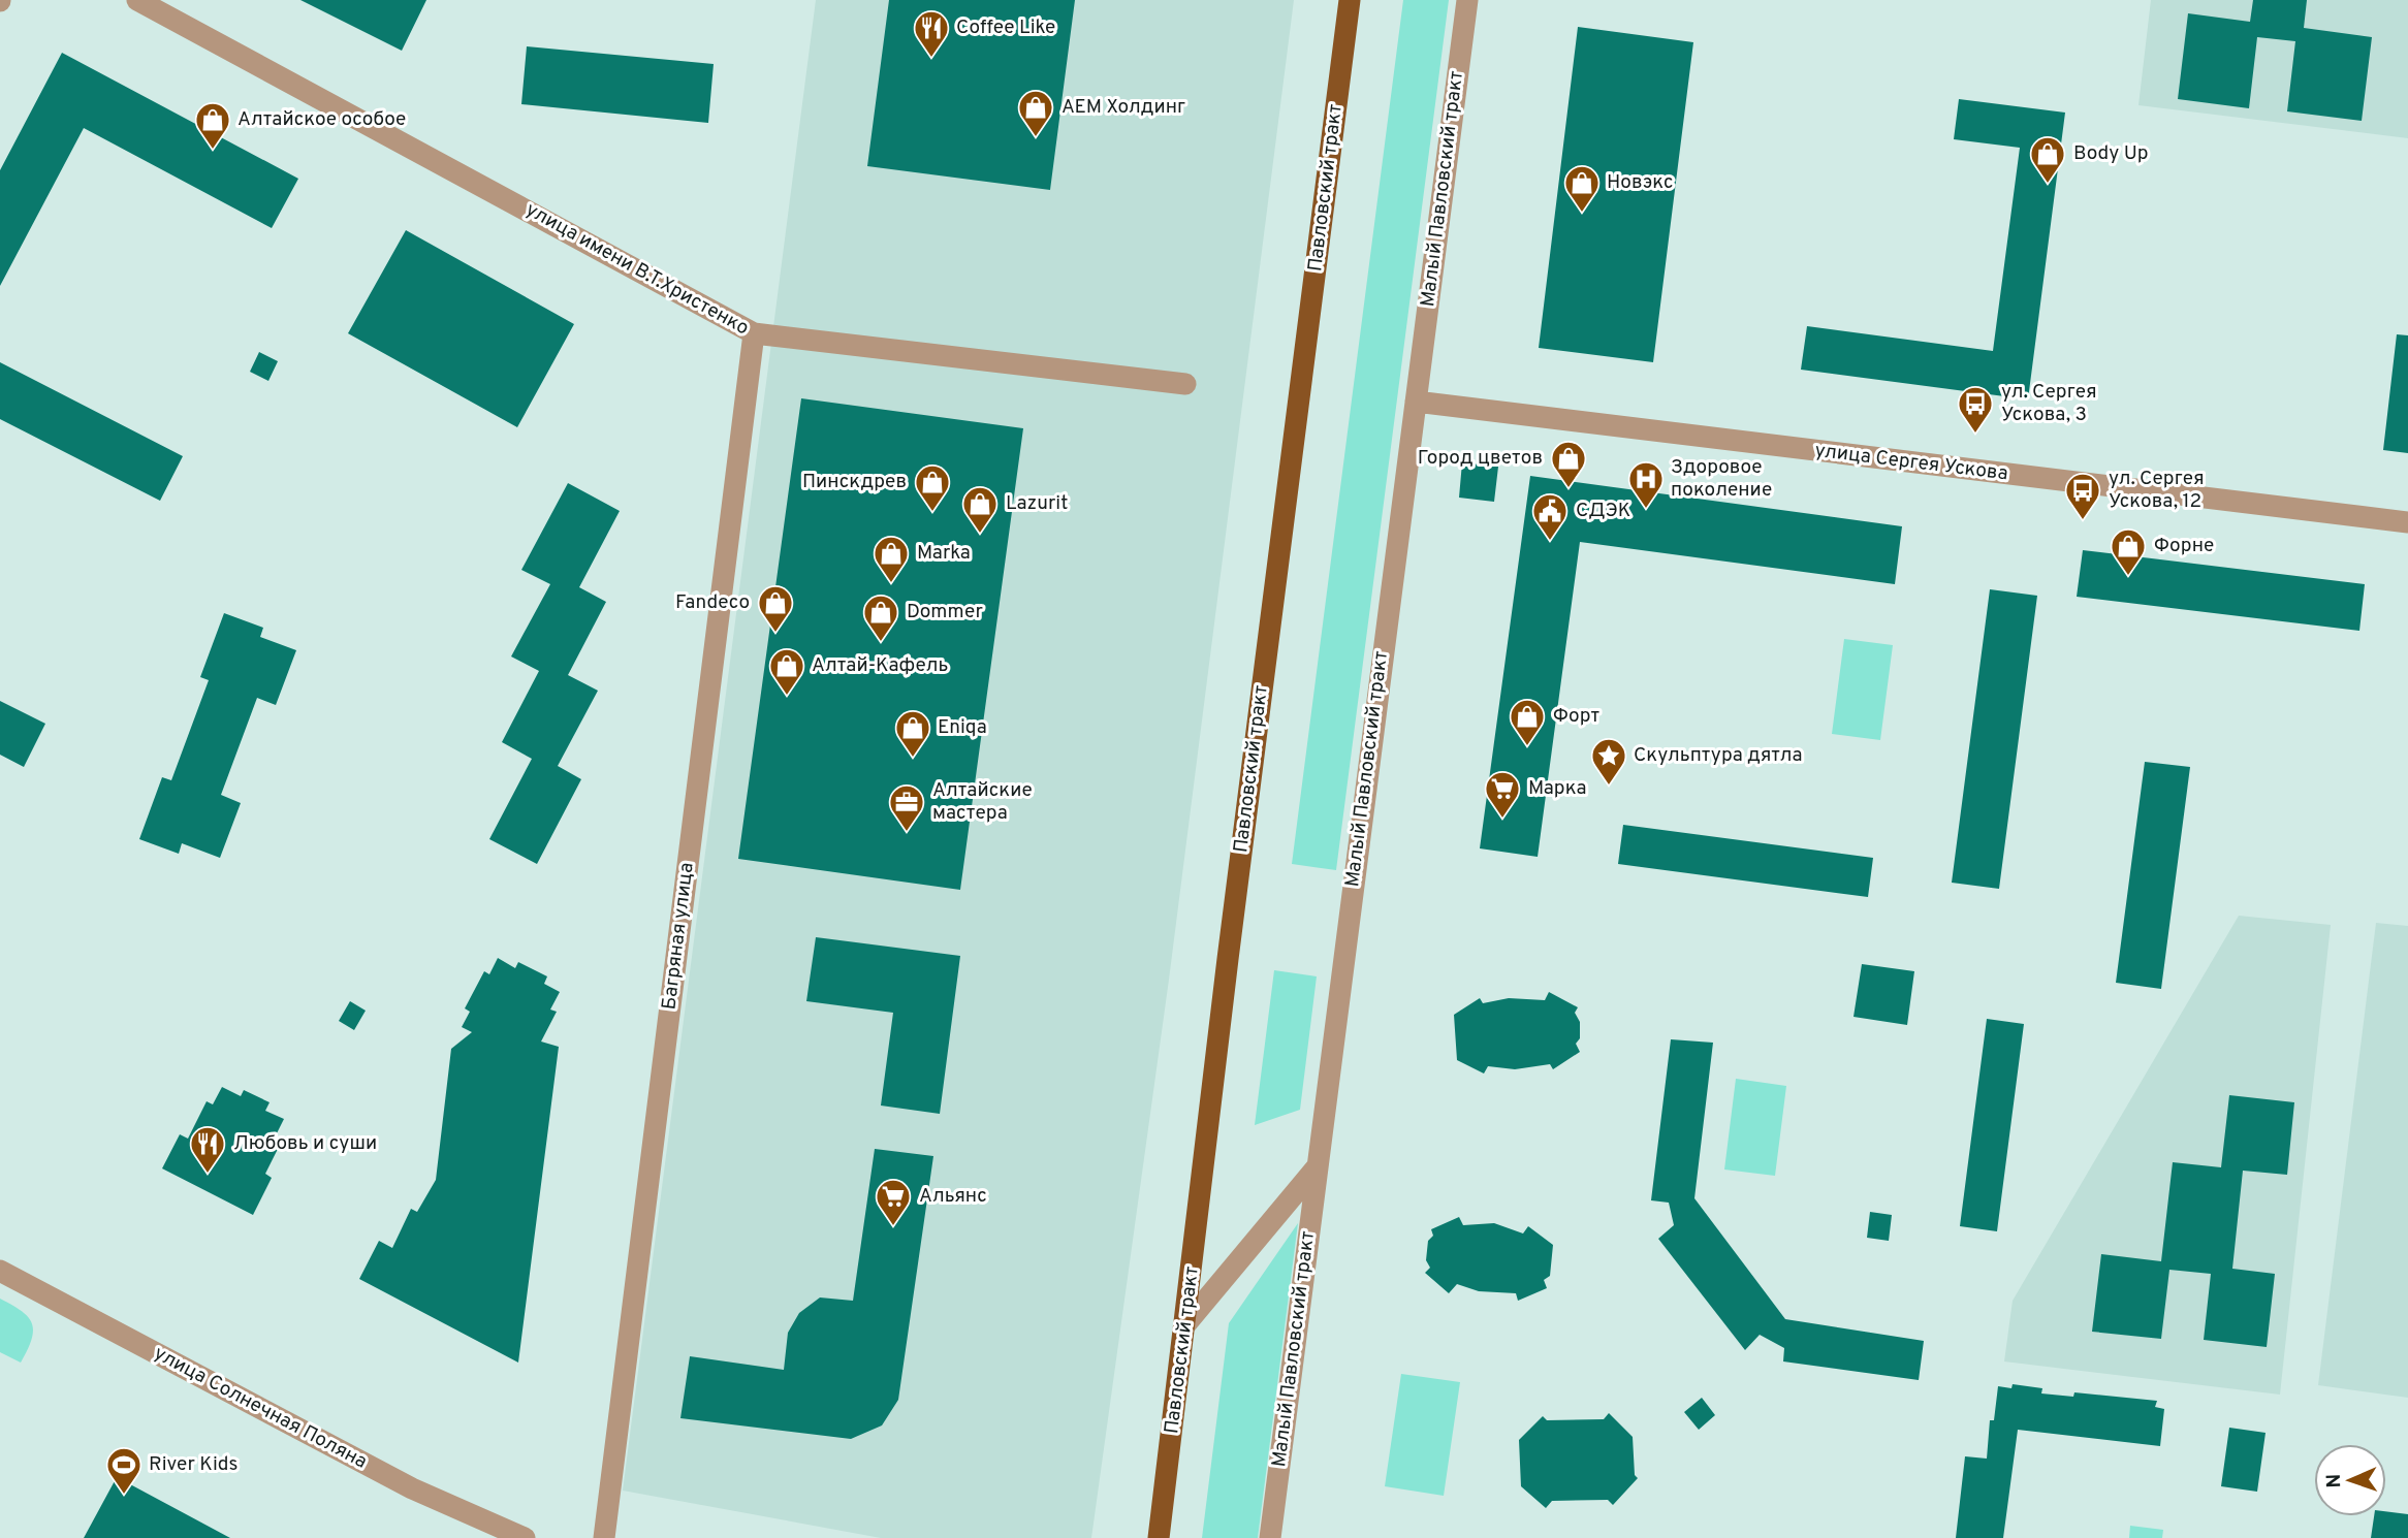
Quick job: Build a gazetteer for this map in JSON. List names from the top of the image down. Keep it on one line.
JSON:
{"streets":{"main road":["Павловский тракт"],"street":["Малый Павловский тракт","улица имени В.Т.Христенко","улица Сергея Ускова","Багряная улица","улица Солнечная Поляна"]},"crossings":[["Малый Павловский тракт","улица Сергея Ускова"],["улица имени В.Т.Христенко","Багряная улица"]],"places":{"restaurant":["Coffee Like","Любовь и суши"],"shop":["АЕМ Холдинг","Алтайское особое","Body Up","Новэкс","Город цветов","Пинскдрев","Lazurit","Форне","Marka","Fandeco","Dommer","Алтай-Кафель","Форт","Eniqa"],"bus stop":["ул. Сергея Ускова, 3","ул. Сергея Ускова, 12"],"hospital":["Здоровое поколение"],"public building":["СДЭК"],"place":["Скульптура дятла"],"supermarket":["Марка","Альянс"],"office":["Алтайские мастера"],"sports":["River Kids"]},"north":"left"}
